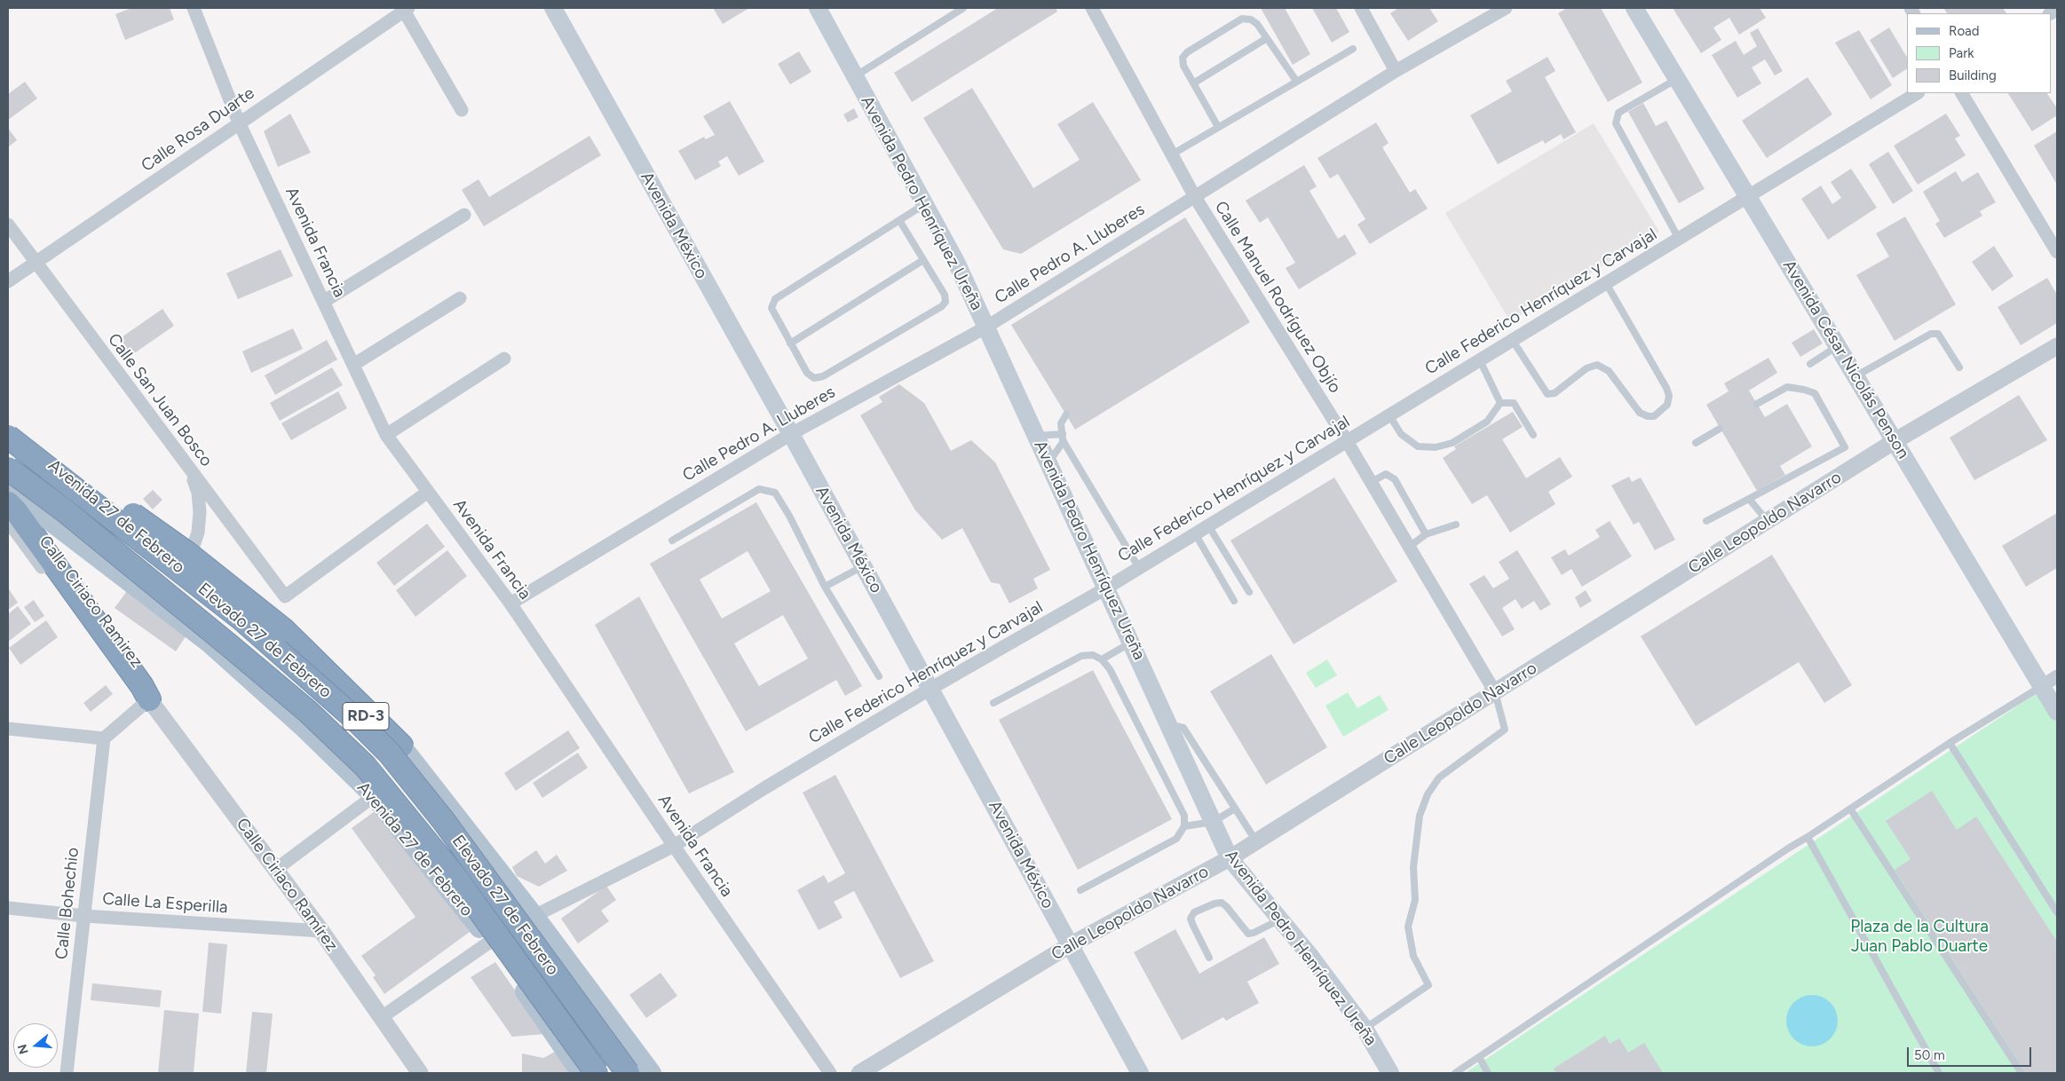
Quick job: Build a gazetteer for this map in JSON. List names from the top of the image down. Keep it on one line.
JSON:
{"streets":{"highway":["Elevado 27 de Febrero","RD-3"],"main road":["Avenida Pedro Henríquez Ureña","Avenida México","Avenida César Nicolás Penson","Avenida 27 de Febrero"],"street":["Calle Rosa Duarte","Avenida Francia","Calle Pedro A. Lluberes","Calle Manuel Rodríguez Objío","Calle Federico Henríquez y Carvajal","Calle San Juan Bosco","Calle Leopoldo Navarro","Calle Ciriaco Ramirez","Calle Ciriaco Ramírez","Calle Bohechio","Calle La Esperilla"]},"crossings":[["Calle Rosa Duarte","Avenida Francia"],["Calle Rosa Duarte","Calle San Juan Bosco"],["Avenida Pedro Henríquez Ureña","Calle Pedro A. Lluberes"],["Avenida Pedro Henríquez Ureña","Calle Federico Henríquez y Carvajal"],["Avenida Pedro Henríquez Ureña","Calle Leopoldo Navarro"],["Avenida México","Calle Pedro A. Lluberes"],["Avenida México","Calle Federico Henríquez y Carvajal"],["Avenida México","Calle Leopoldo Navarro"],["Avenida Francia","Calle Pedro A. Lluberes"],["Avenida Francia","Calle Federico Henríquez y Carvajal"],["Avenida Francia","Calle San Juan Bosco"],["Calle Pedro A. Lluberes","Calle Manuel Rodríguez Objío"],["Calle Manuel Rodríguez Objío","Calle Federico Henríquez y Carvajal"],["Calle Manuel Rodríguez Objío","Calle Leopoldo Navarro"],["Calle Federico Henríquez y Carvajal","Avenida César Nicolás Penson"],["Calle Federico Henríquez y Carvajal","Avenida 27 de Febrero"],["Calle Federico Henríquez y Carvajal","Calle Ciriaco Ramírez"],["Avenida César Nicolás Penson","Calle Leopoldo Navarro"],["Calle Ciriaco Ramirez","Calle Ciriaco Ramírez"],["Calle Ciriaco Ramírez","Calle La Esperilla"],["Calle Bohechio","Calle La Esperilla"]],"parks":["Plaza de la Cultura Juan Pablo Duarte"],"legend":["Road","Park","Building"],"scale_bar":"50 m","north":"left"}
